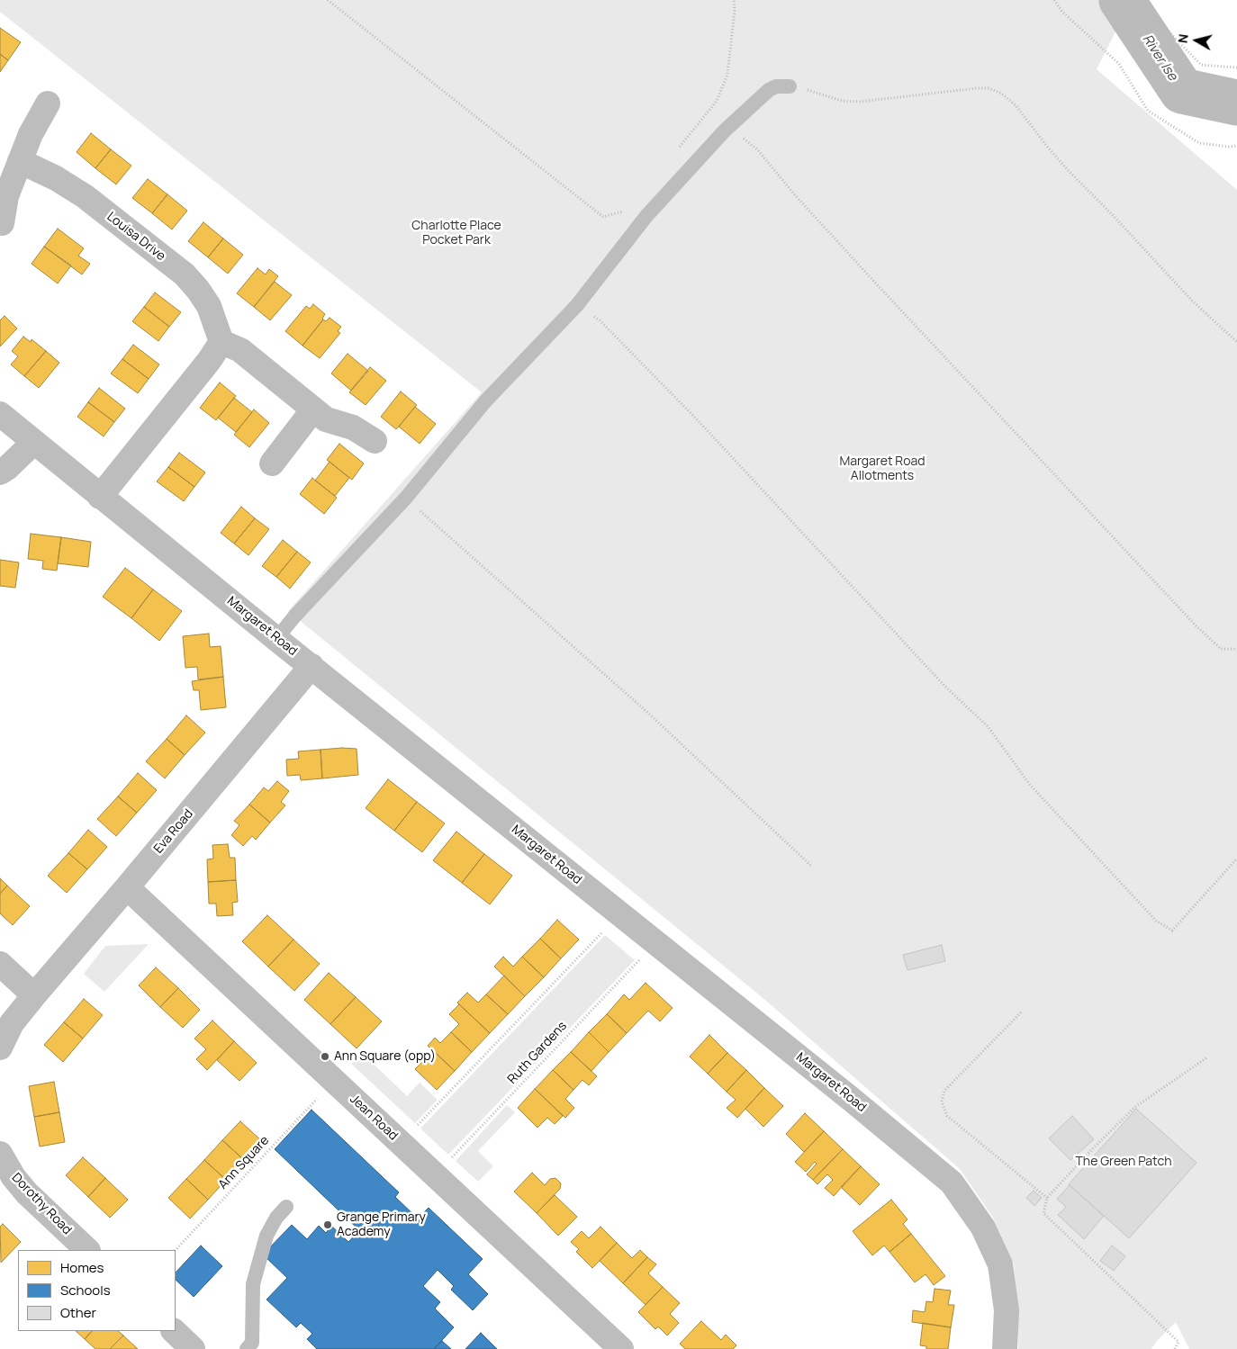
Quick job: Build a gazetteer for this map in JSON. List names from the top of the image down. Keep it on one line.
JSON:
{"streets":{"street":["Louisa Drive","Margaret Road","Eva Road","Jean Road","Dorothy Road"],"path":["Ruth Gardens","Ann Square"]},"crossings":[["Margaret Road","Eva Road"],["Eva Road","Jean Road"]],"water":["River Ise"],"parks":["Charlotte Place Pocket Park","Margaret Road Allotments","The Green Patch"],"places":["Ann Square (opp)","Grange Primary Academy"],"legend":["Homes","Schools","Other"],"north":"left"}
